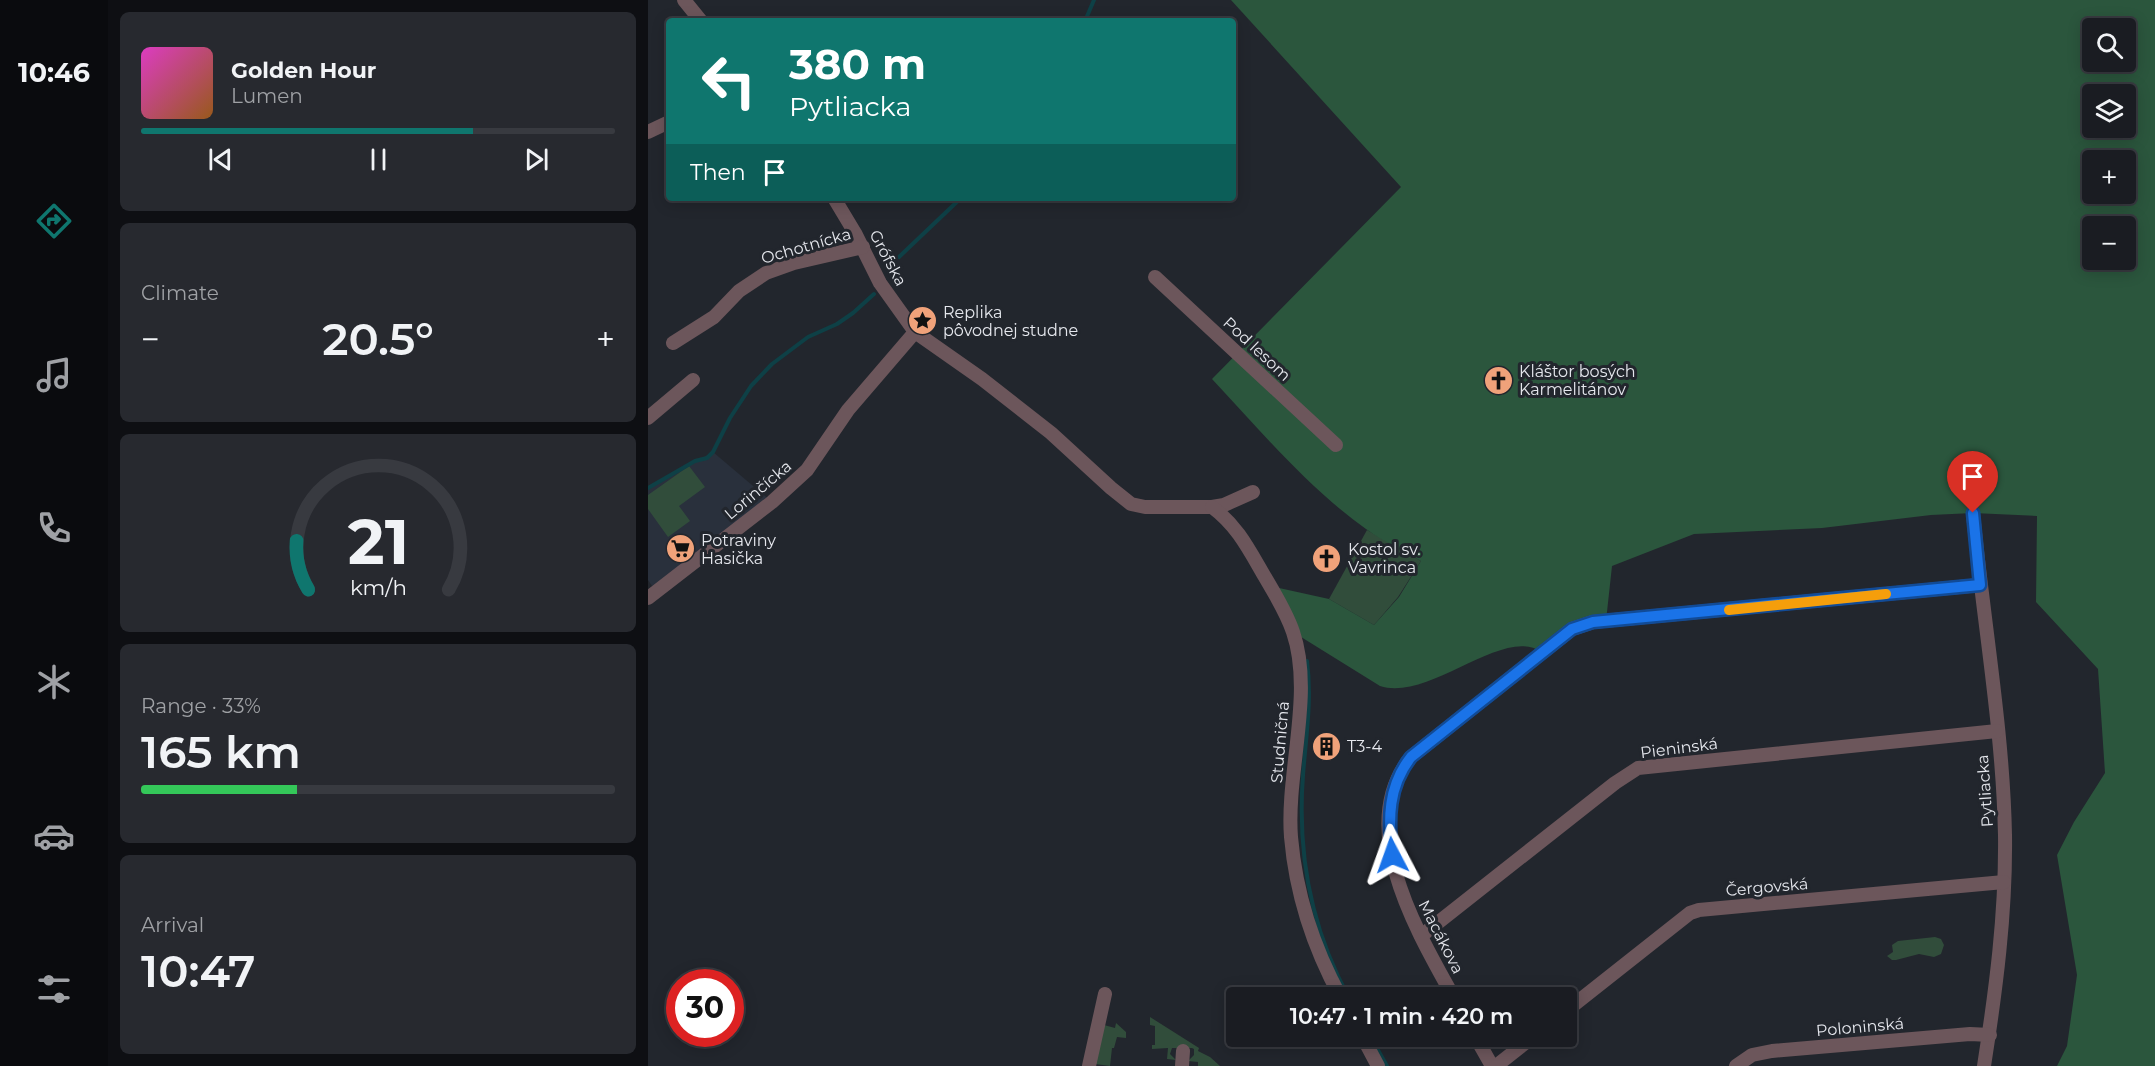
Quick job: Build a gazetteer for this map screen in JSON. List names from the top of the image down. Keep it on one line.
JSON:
{"streets":{"street":["Ochotnícka","Grófska","Pod lesom","Lorinčícka","Studničná","Pieninská","Pytliacka","Čergovská","Macákova","Poloninská"]},"crossings":[["Ochotnícka","Grófska"],["Grófska","Lorinčícka"],["Pieninská","Pytliacka"],["Pieninská","Macákova"],["Pytliacka","Čergovská"],["Pytliacka","Macákova"],["Pytliacka","Poloninská"]],"places":{"place":["Replika pôvodnej studne"],"church":["Kláštor bosých Karmelitánov","Kostol sv. Vavrinca"],"supermarket":["Potraviny Hasička"],"building":["T3-4"]},"page":{"tabs":"10:46","map_buttons":["+","−"],"turn":["380 m","Pytliacka"],"song":["Golden Hour","Lumen"],"then":"Then","tile":["Climate",["Range · 33%","165 km"],["Arrival","10:47"]],"heat":["−","20.5°","+"],"limit":"30","trip":"10:47 · 1 min · 420 m","gauge":["21","km/h"]}}
